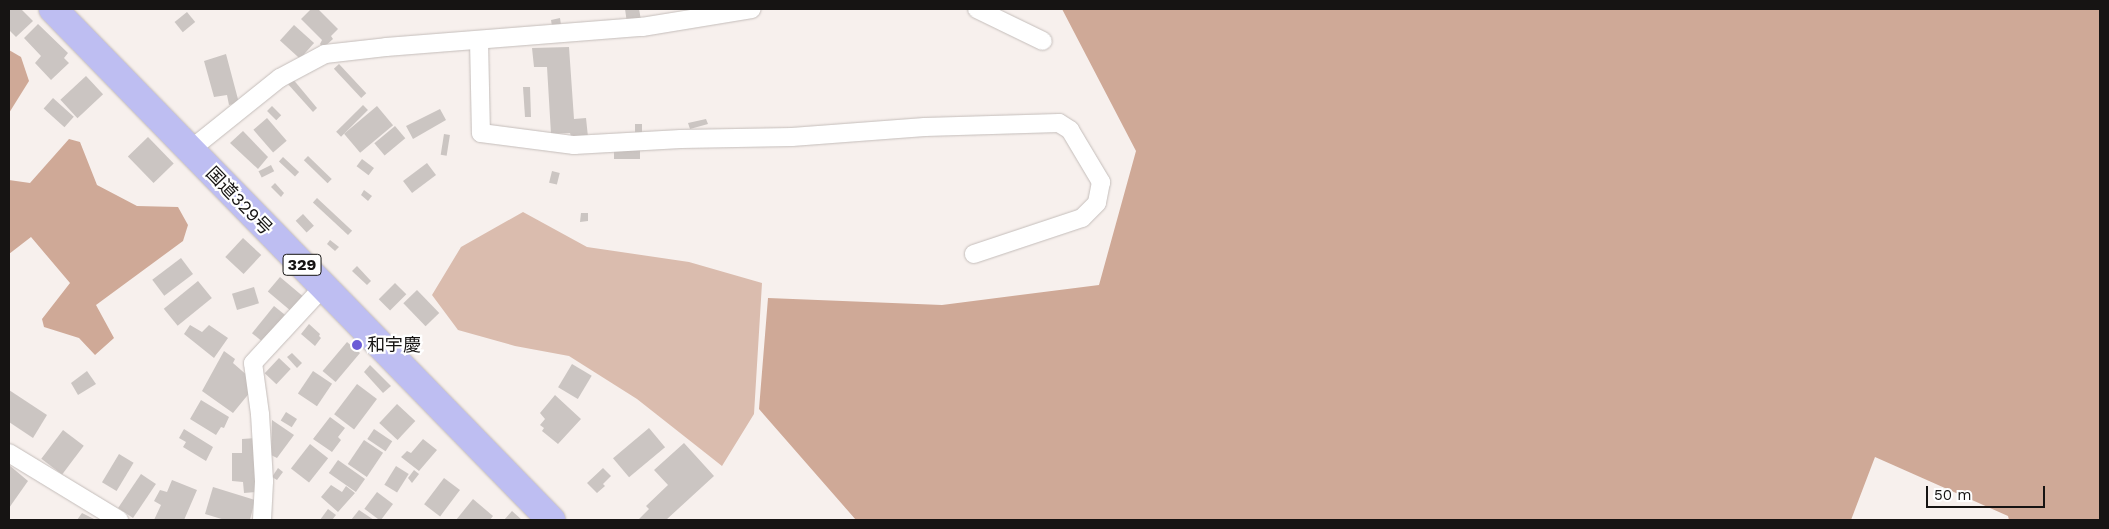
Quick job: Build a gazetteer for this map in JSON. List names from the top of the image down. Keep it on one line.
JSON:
{"streets":{"highway":["国道329号","329"]},"places":["和宇慶"],"scale_bar":"50 m"}
